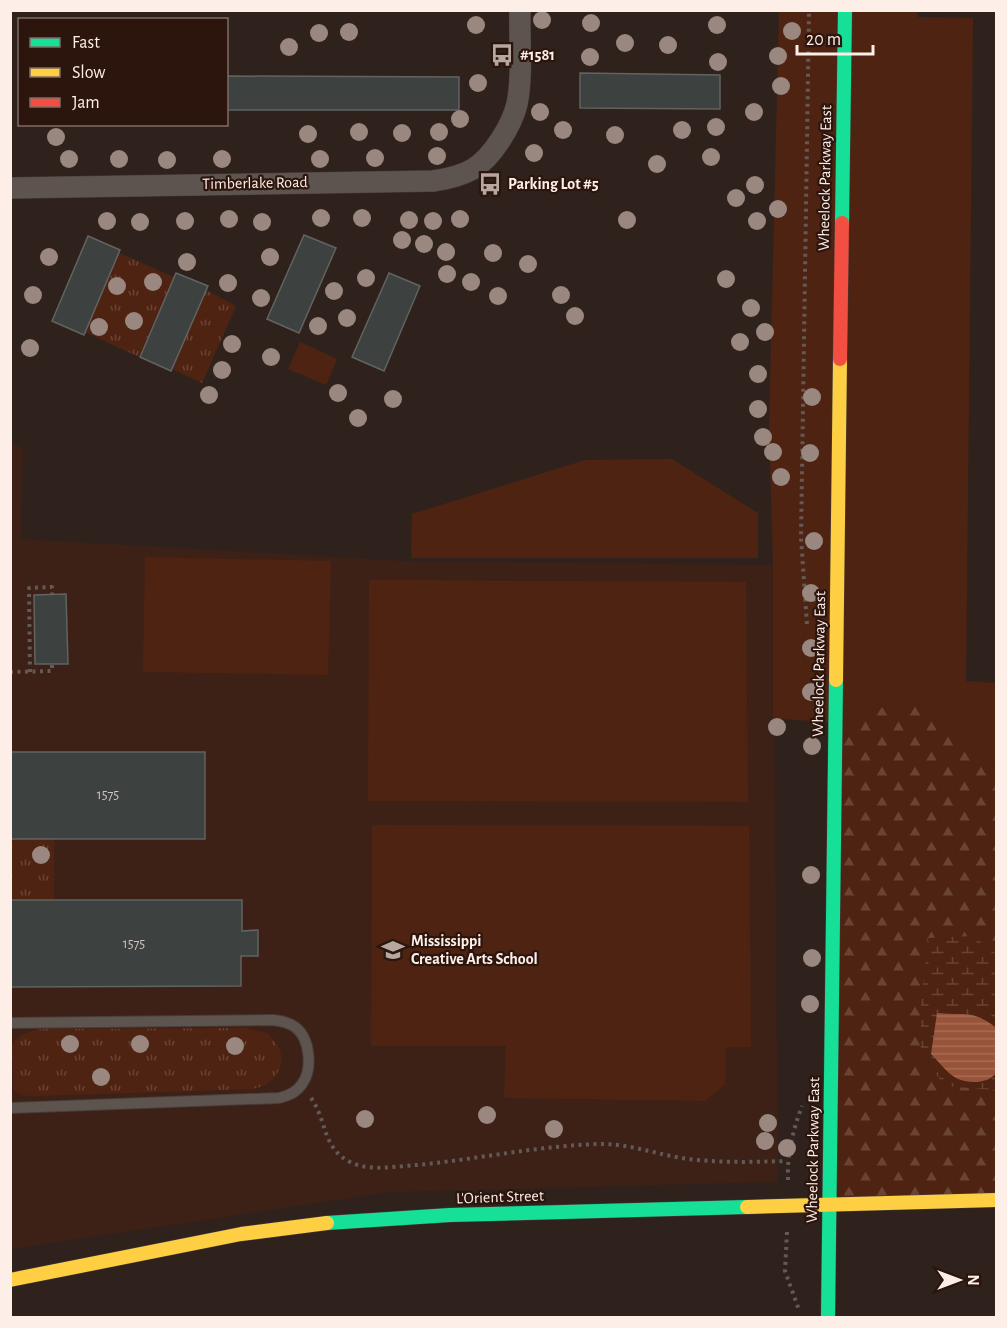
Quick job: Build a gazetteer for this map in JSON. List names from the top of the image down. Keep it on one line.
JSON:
{"streets":{"street":["Wheelock Parkway East","Timberlake Road","L'Orient Street"]},"crossings":[["Wheelock Parkway East","L'Orient Street"]],"places":{"bus stop":["#1581","Parking Lot #5"],"school or university":["Mississippi Creative Arts School"]},"house_numbers":["1575","1575"],"legend":["Fast","Slow","Jam"],"scale_bar":"20 m","north":"right"}
